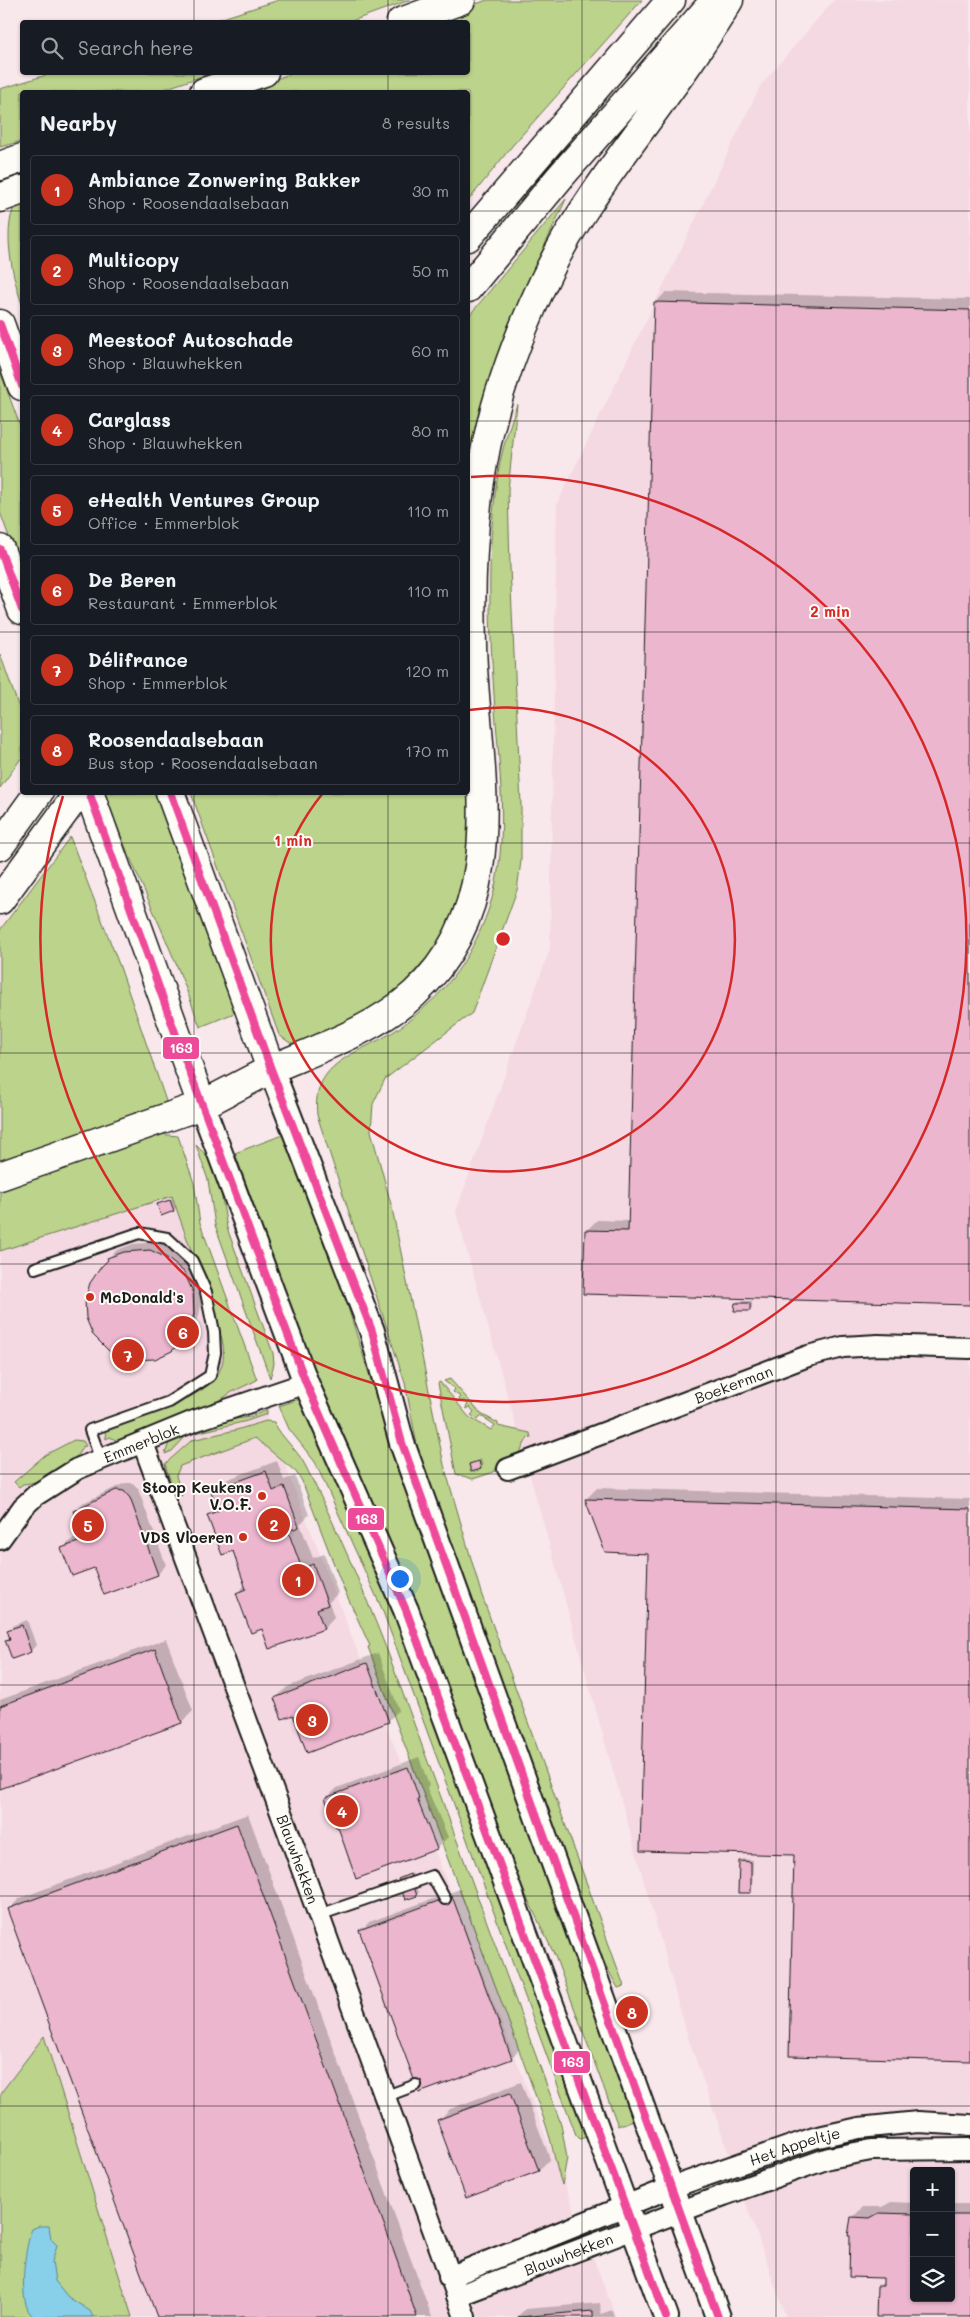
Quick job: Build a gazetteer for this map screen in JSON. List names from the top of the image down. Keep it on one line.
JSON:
{"streets":{"street":["Boekerman","Emmerblok","Blauwhekken","Het Appeltje"]},"crossings":[["Emmerblok","Blauwhekken"],["Blauwhekken","Het Appeltje"]],"places":["McDonald's","Stoop Keukens V.O.F.","VDS Vloeren"],"lines":["transit line 163"],"page":{"search":"Search here","heading":["Nearby","8 results"],"list":[{"mark":"1","name":"Ambiance Zonwering Bakker","note":"Shop · Roosendaalsebaan","value":"30 m"},{"mark":"2","name":"Multicopy","note":"Shop · Roosendaalsebaan","value":"50 m"},{"mark":"3","name":"Meestoof Autoschade","note":"Shop · Blauwhekken","value":"60 m"},{"mark":"4","name":"Carglass","note":"Shop · Blauwhekken","value":"80 m"},{"mark":"5","name":"eHealth Ventures Group","note":"Office · Emmerblok","value":"110 m"},{"mark":"6","name":"De Beren","note":"Restaurant · Emmerblok","value":"110 m"},{"mark":"7","name":"Délifrance","note":"Shop · Emmerblok","value":"120 m"},{"mark":"8","name":"Roosendaalsebaan","note":"Bus stop · Roosendaalsebaan","value":"170 m"}],"pins":["6","7","2","5","1","3","4","8"],"map_buttons":["+","−"]},"rings":["2 min","1 min"]}
